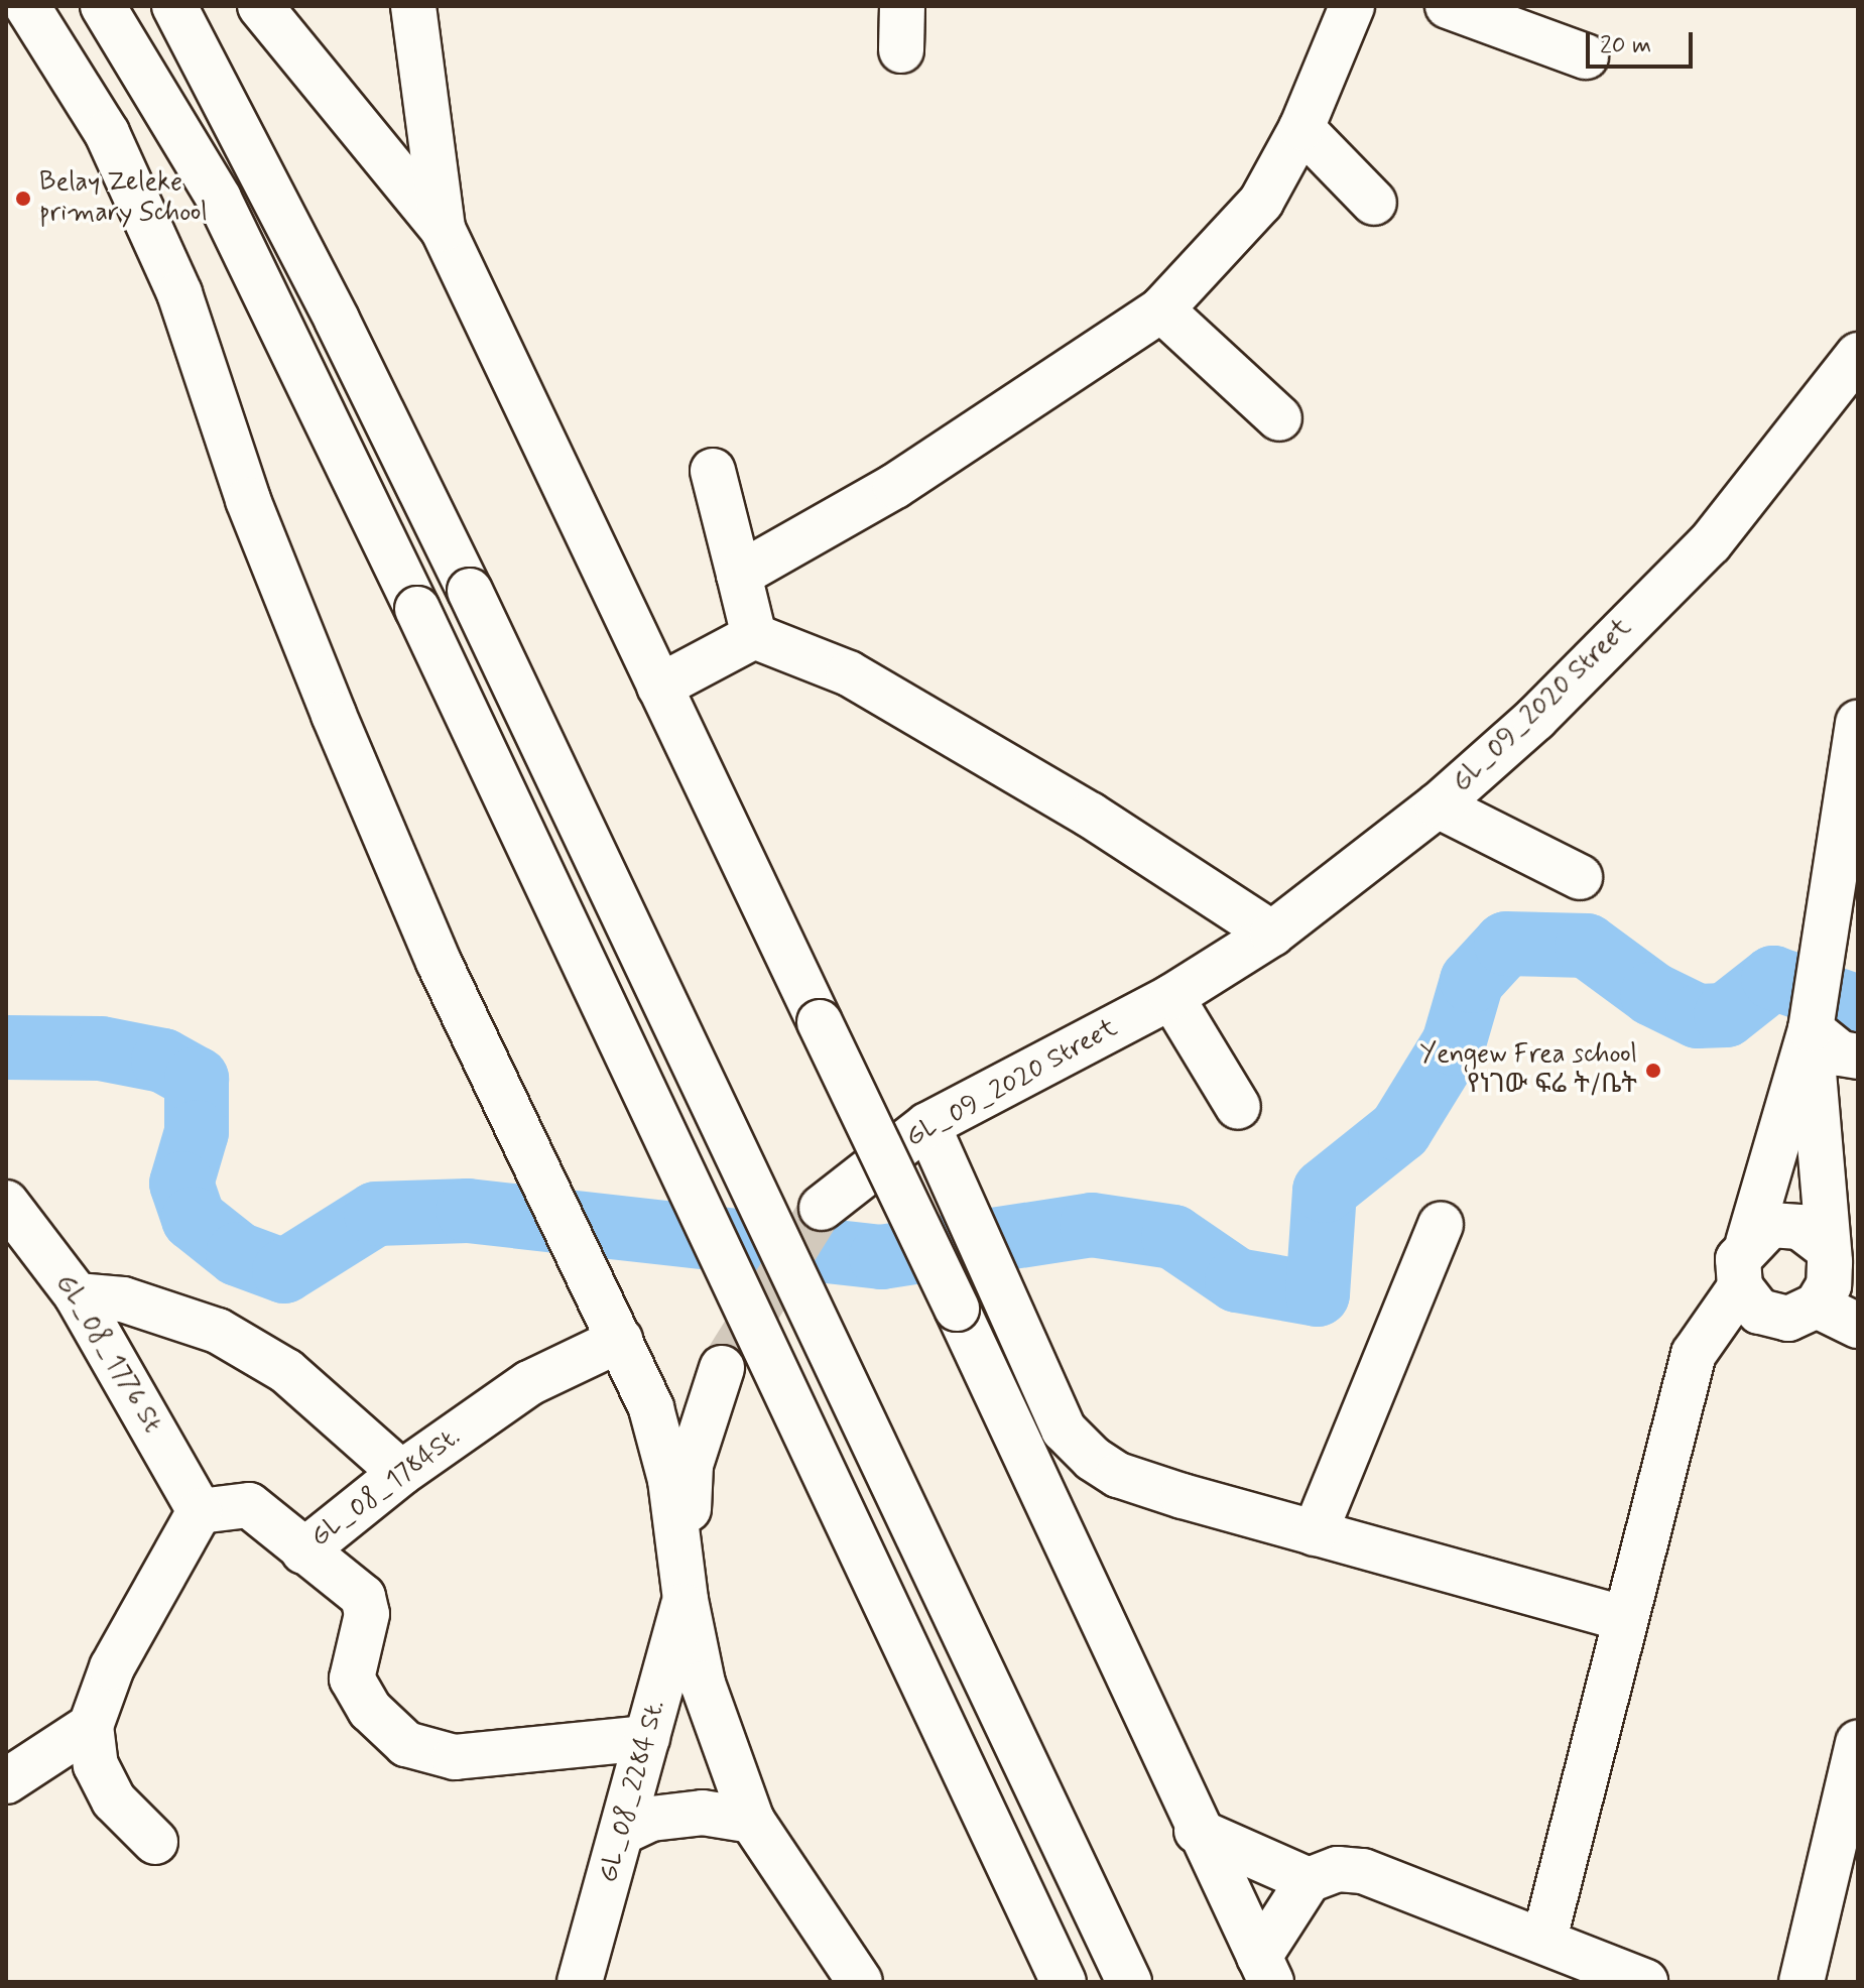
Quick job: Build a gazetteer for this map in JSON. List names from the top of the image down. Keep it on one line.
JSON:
{"streets":{"main road":["GL_09_2020 Street","GL_08_1776 St","GL_08_1784St.","GL_08_2284 St."]},"crossings":[["GL_08_1776 St","GL_08_1784St."]],"places":["Belay Zeleke primary School","Yengew Frea school የነገው ፍሬ ት/ቤት"],"scale_bar":"20 m"}
